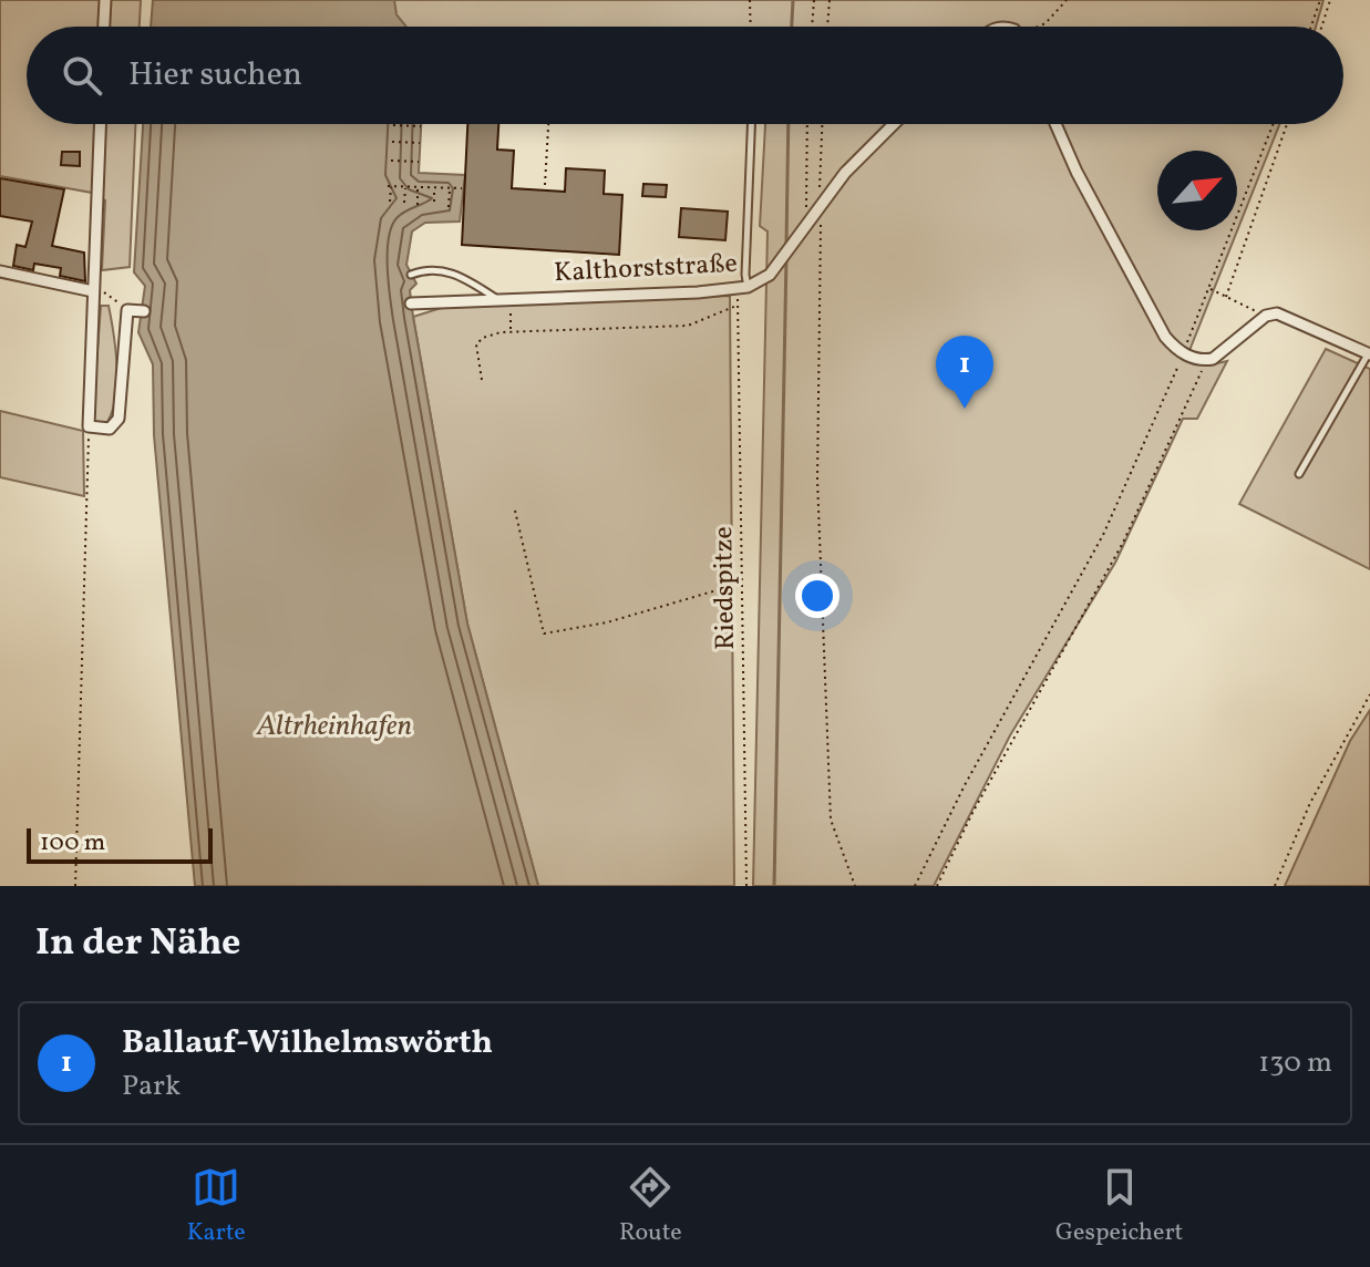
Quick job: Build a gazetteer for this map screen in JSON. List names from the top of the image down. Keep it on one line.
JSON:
{"streets":{"street":["Kalthorststraße"],"path":["Riedspitze"]},"crossings":[["Kalthorststraße","Riedspitze"]],"water":["Altrheinhafen"],"scale_bar":"100 m","north":"top right","page":{"search":"Hier suchen","pins":"1","scale":"100 m","heading":"In der Nähe","list":[{"mark":"1","name":"Ballauf-Wilhelmswörth","note":"Park","value":"130 m"}],"nav":["Karte","Route","Gespeichert"]}}
